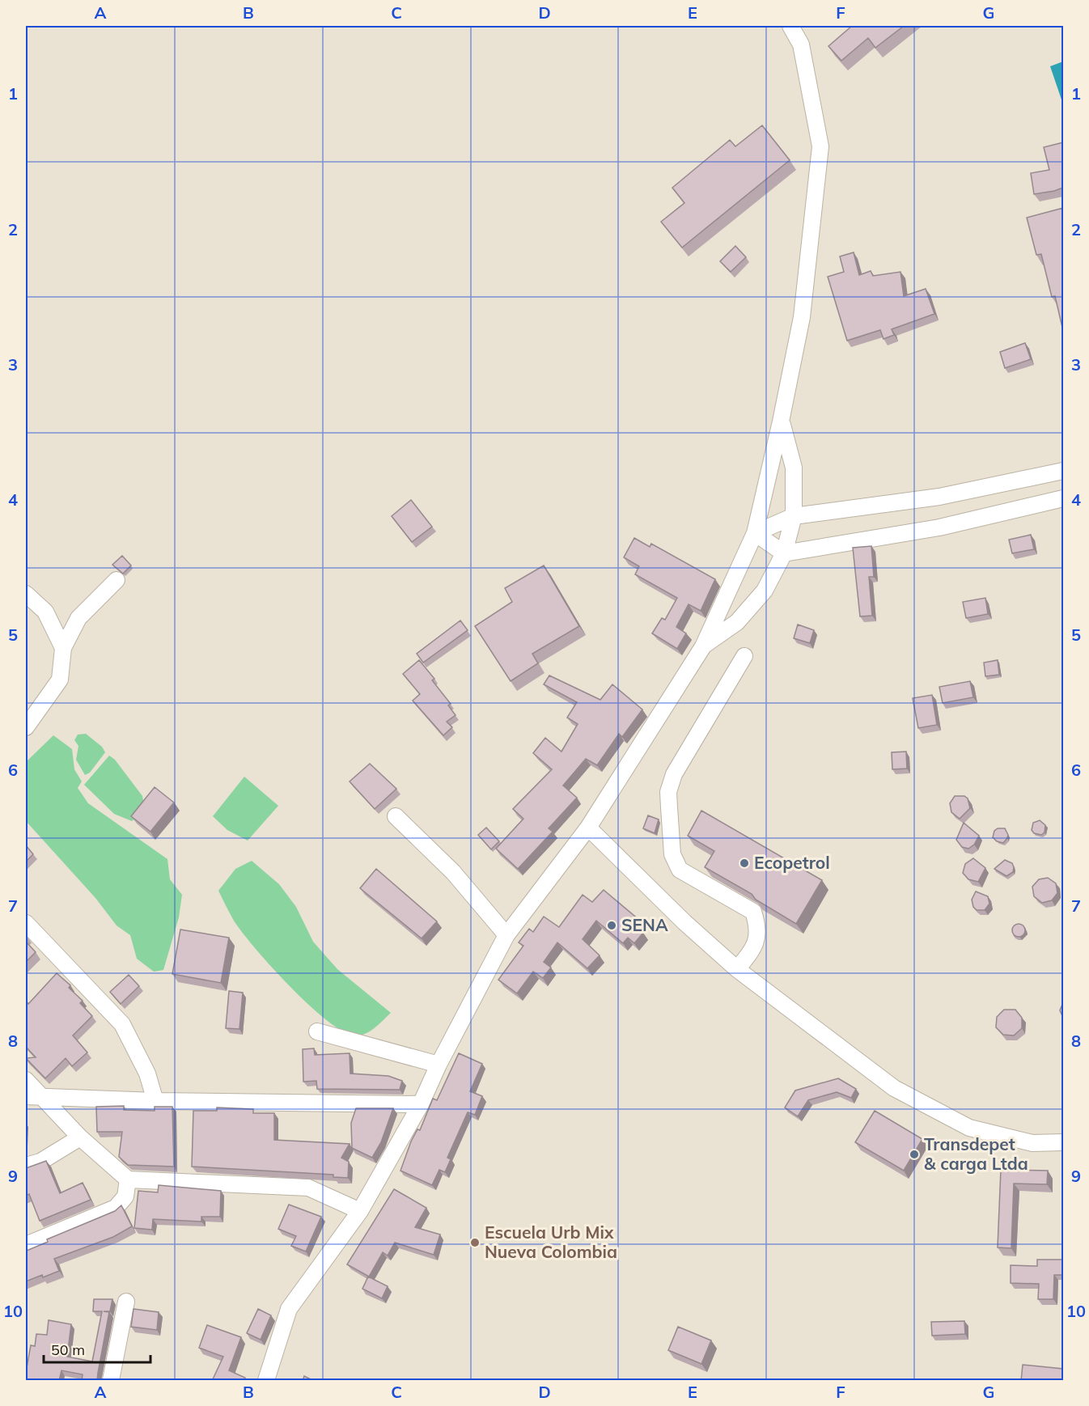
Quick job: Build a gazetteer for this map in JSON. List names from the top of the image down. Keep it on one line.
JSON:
{"places":["Ecopetrol","SENA","Transdepet & carga Ltda","Escuela Urb Mix Nueva Colombia"],"scale_bar":"50 m","grid":{"columns":["A","B","C","D","E","F","G"],"rows":["1","2","3","4","5","6","7","8","9","10"]}}
